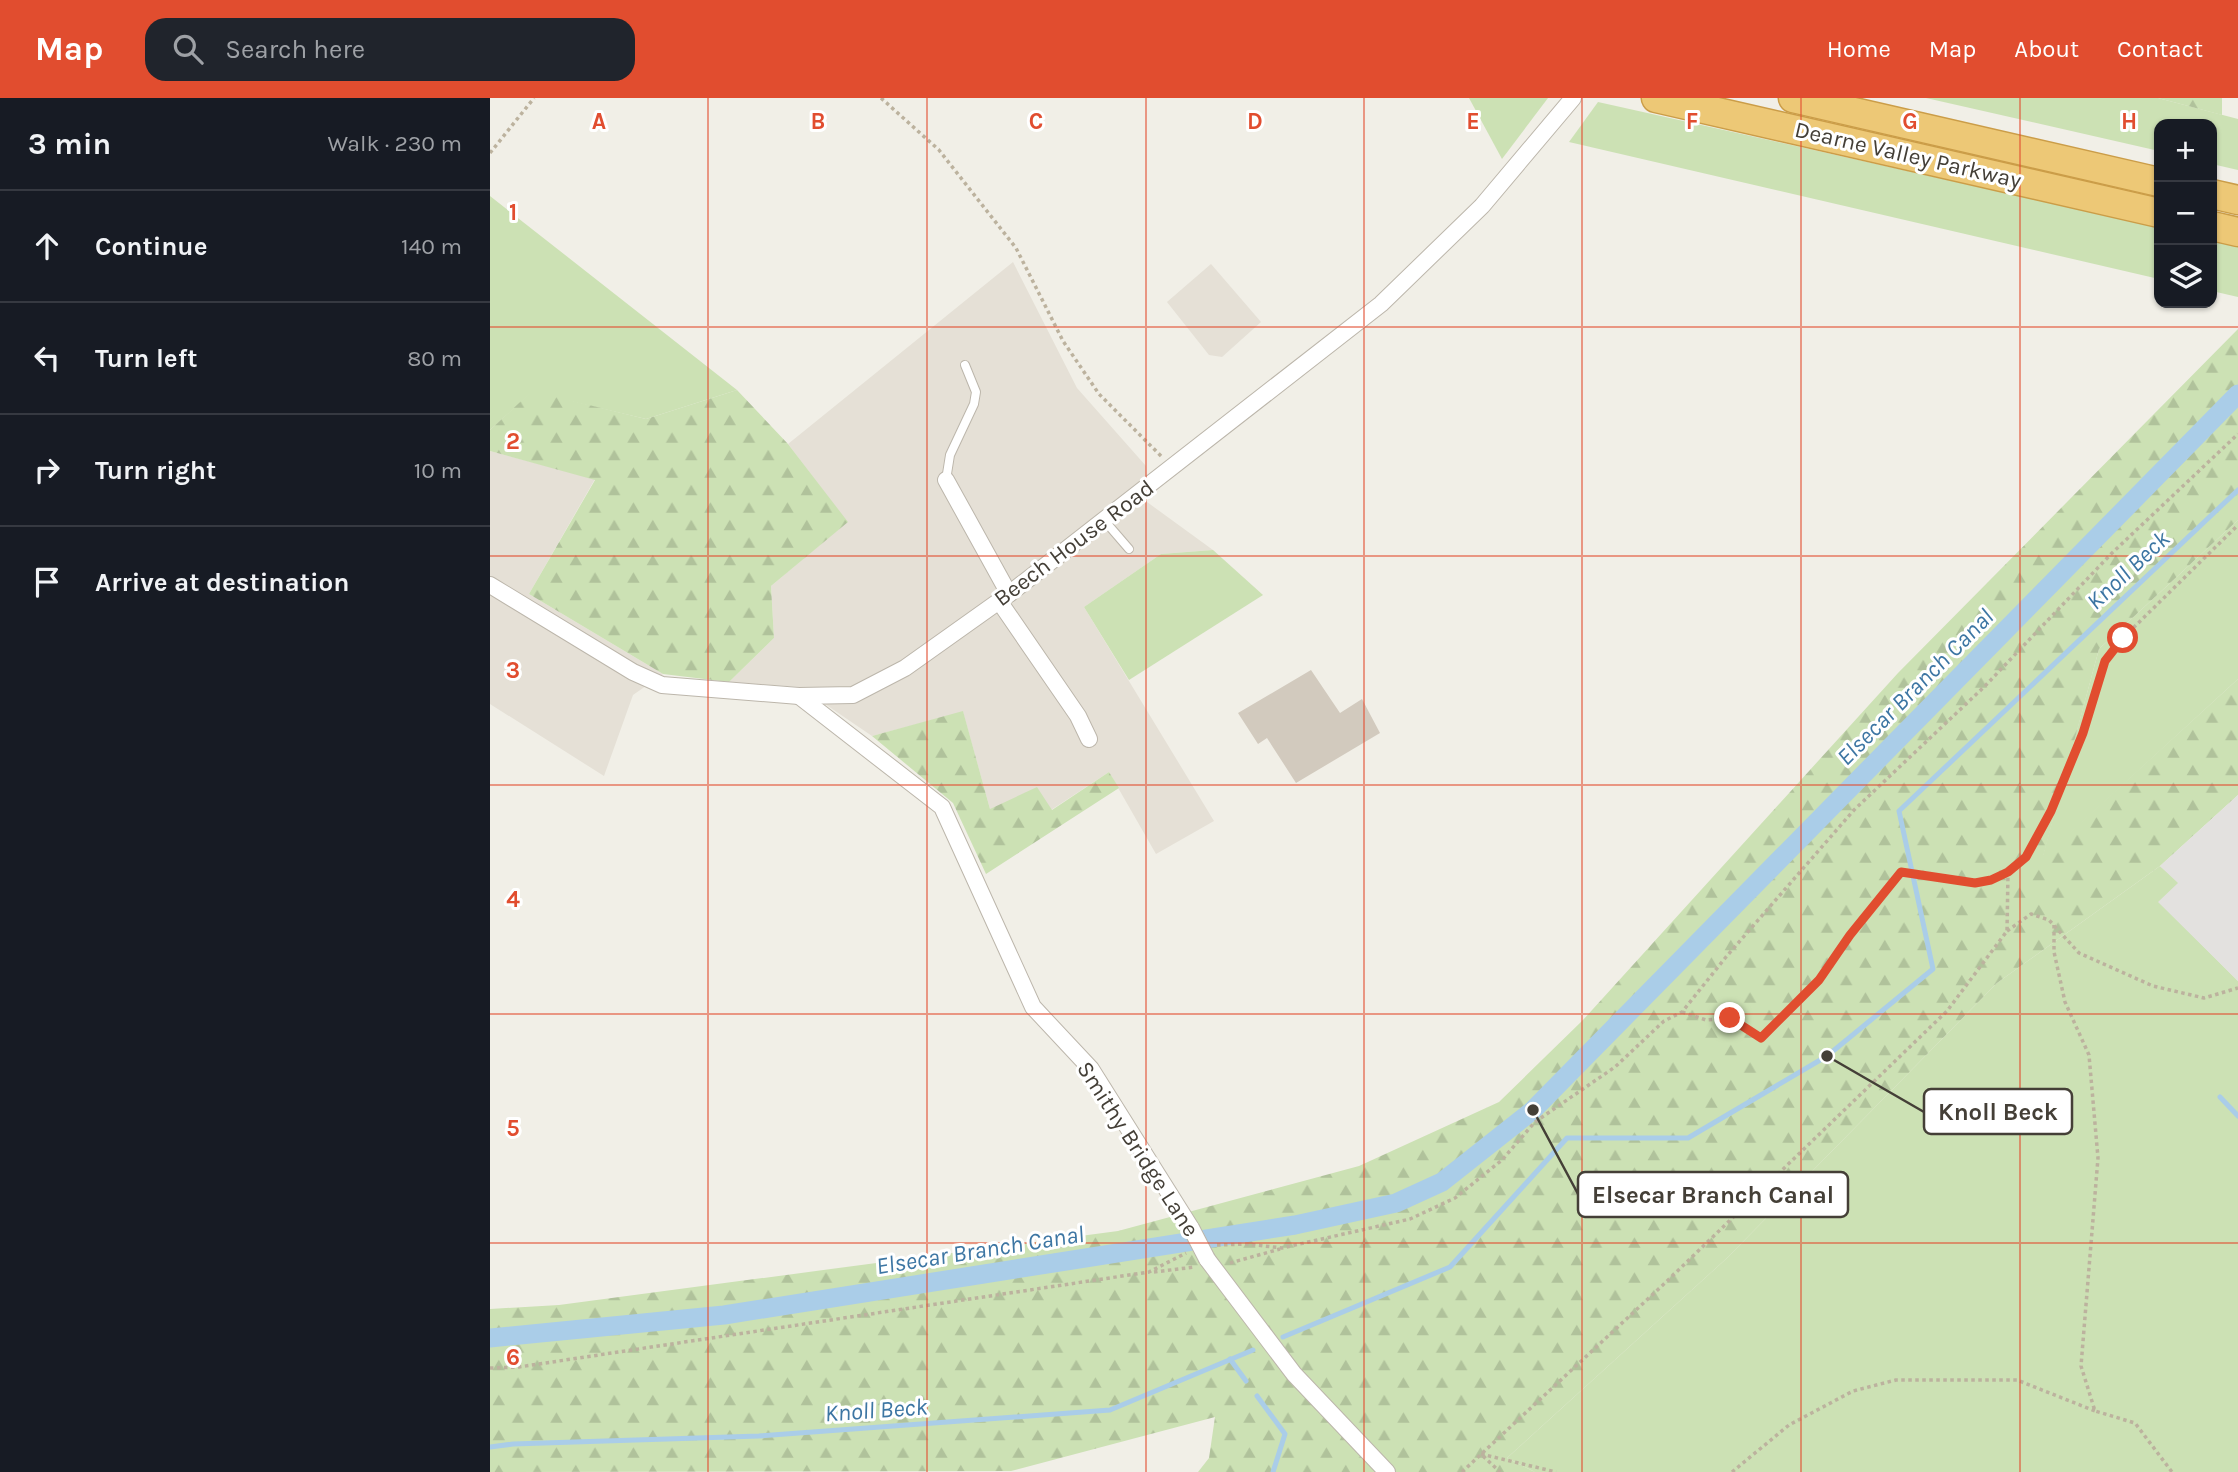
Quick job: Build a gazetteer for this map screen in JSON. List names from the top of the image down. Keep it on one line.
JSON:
{"streets":{"highway":["Dearne Valley Parkway"],"street":["Beech House Road","Smithy Bridge Lane"]},"crossings":[["Beech House Road","Smithy Bridge Lane"]],"water":["Knoll Beck","Elsecar Branch Canal"],"places":["Knoll Beck","Elsecar Branch Canal"],"page":{"header":"Map","search":"Search here","nav":["Home","Map","About","Contact"],"heading":["3 min","Walk · 230 m"],"map_buttons":["+","−"],"list":[["Continue","140 m"],["Turn left","80 m"],["Turn right","10 m"],"Arrive at destination"]},"grid":{"columns":["A","B","C","D","E","F","G","H"],"rows":["1","2","3","4","5","6"]}}
